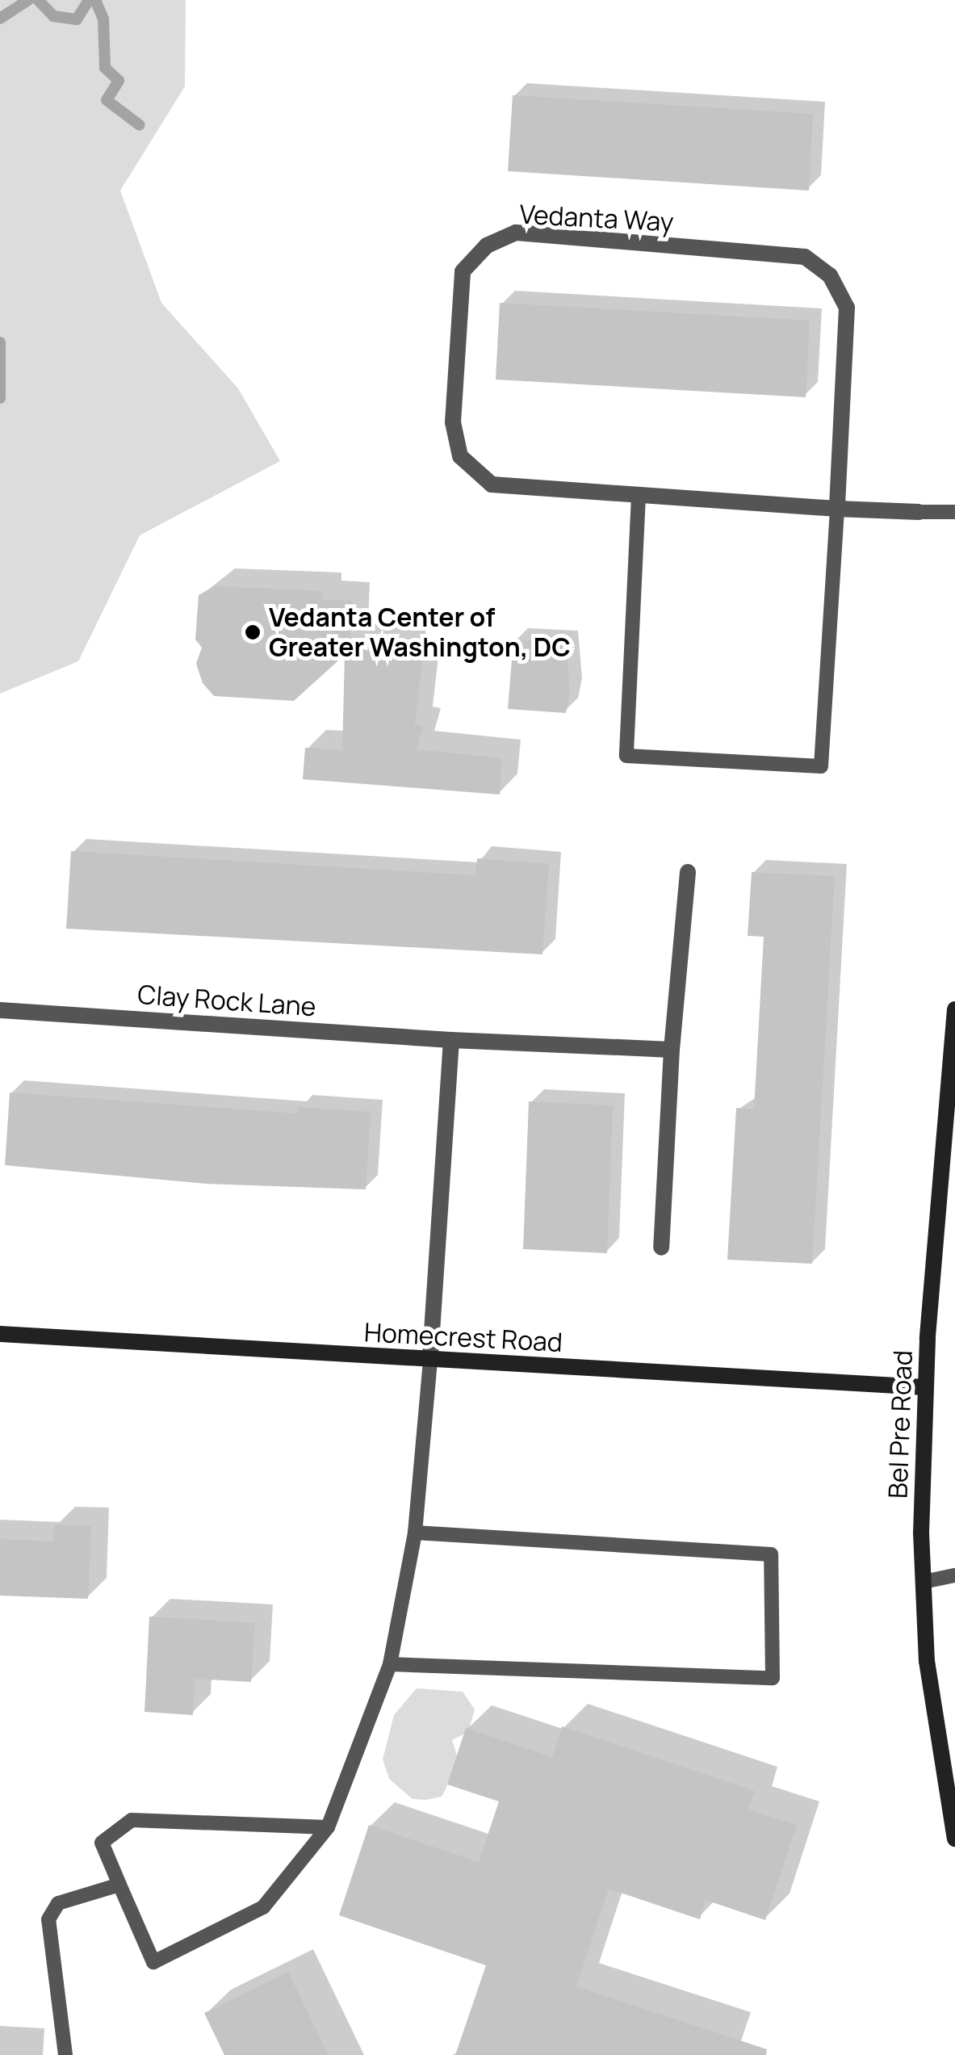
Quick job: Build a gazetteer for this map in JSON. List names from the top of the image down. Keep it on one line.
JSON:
{"streets":{"street":["Vedanta Way","Clay Rock Lane","Homecrest Road","Bel Pre Road"]},"crossings":[["Homecrest Road","Bel Pre Road"]],"places":["Vedanta Center of Greater Washington, DC"]}
